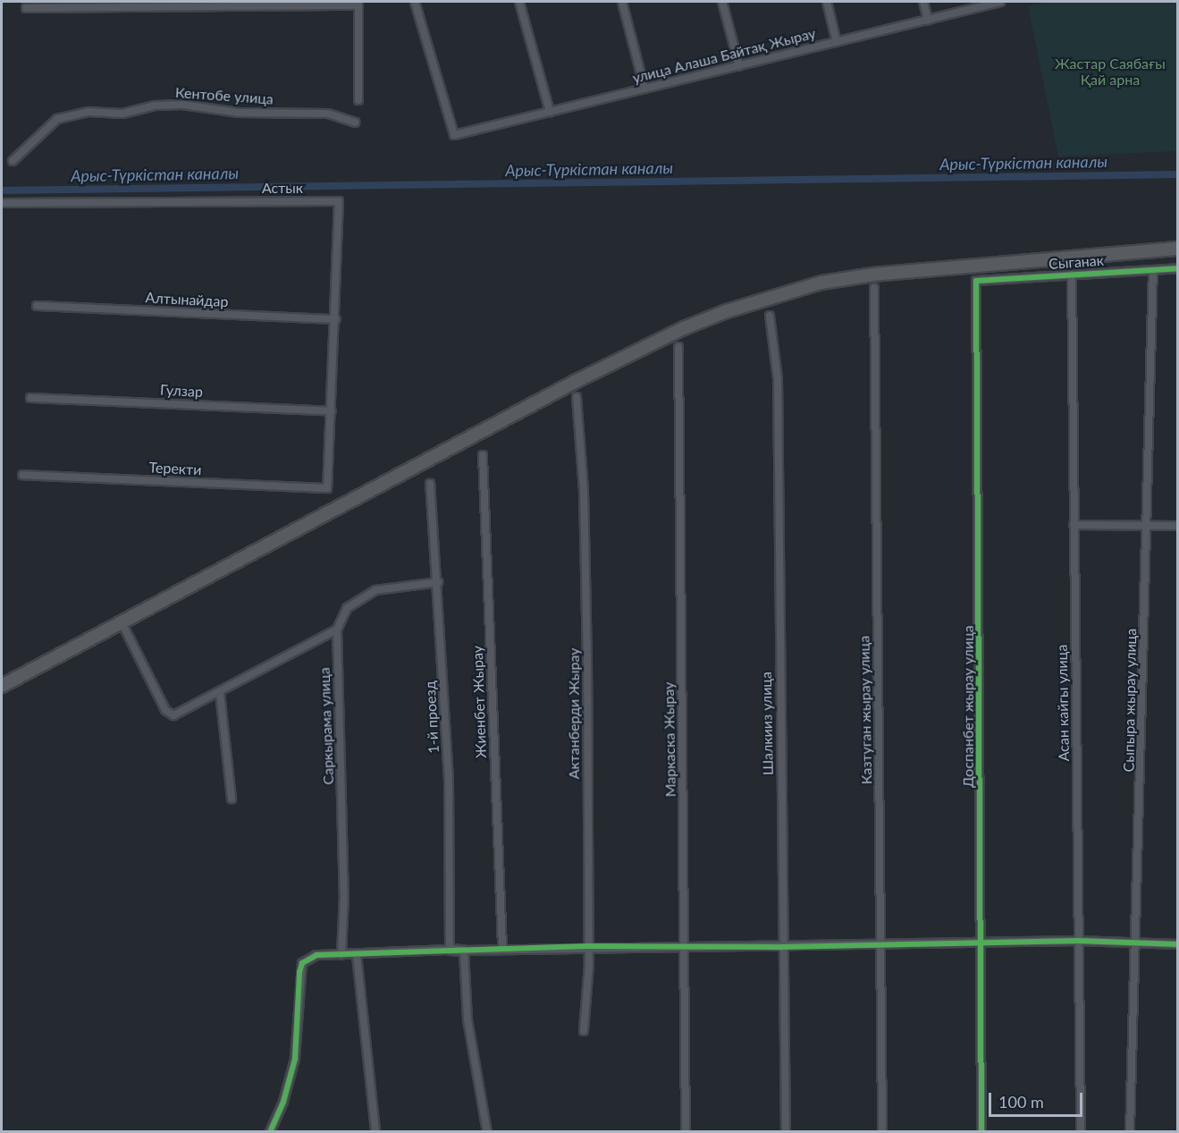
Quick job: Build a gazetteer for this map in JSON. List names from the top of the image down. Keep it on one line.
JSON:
{"streets":{"street":["улица Алаша Байтақ Жырау","Кентобе улица","Астык","Сыганак","Алтынайдар","Гулзар","Теректи","Сыпыра жырау улица","Жиенбет Жырау","Асан кайгы улица","Доспанбет жырау улица","Казтуган жырау улица","Актанберди Жырау","1-й проезд","Шалкииз улица","Саркырама улица","Маркаска Жырау"]},"crossings":[["Астык","Алтынайдар"],["Сыганак","Сыпыра жырау улица"],["Сыганак","Асан кайгы улица"],["Сыганак","Доспанбет жырау улица"],["Гулзар","Теректи"]],"water":["Арыс-Түркістан каналы"],"parks":["Жастар Саябағы Қай арна"],"scale_bar":"100 m"}
